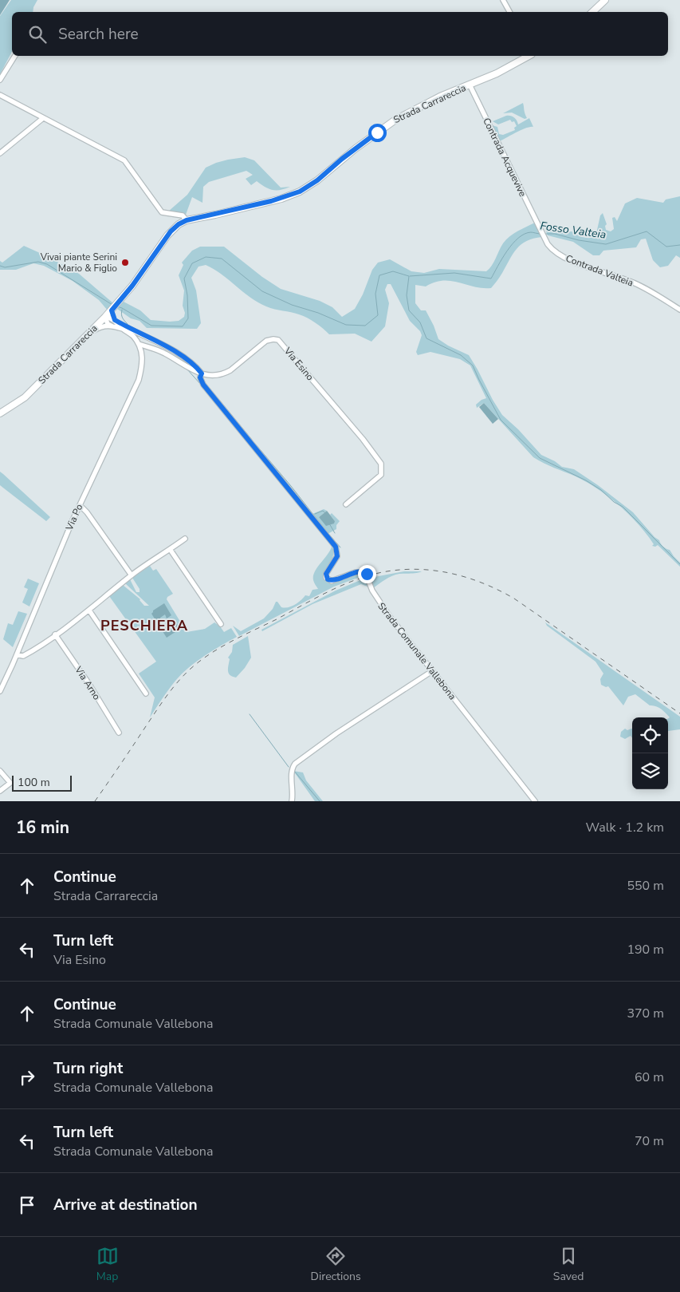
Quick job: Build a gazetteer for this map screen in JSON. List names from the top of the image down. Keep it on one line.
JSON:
{"streets":{"main road":["Strada Carrareccia"],"street":["Contrada Acquevive","Contrada Valteia","Via Esino","Via Po","Strada Comunale Vallebona","Via Arno"]},"crossings":[["Strada Carrareccia","Contrada Acquevive"],["Contrada Acquevive","Contrada Valteia"],["Via Esino","Strada Comunale Vallebona"]],"districts":["PESCHIERA"],"water":["Fosso Valteia"],"places":["Vivai piante Serini Mario & Figlio"],"scale_bar":"100 m","page":{"search":"Search here","scale":"100 m","heading":["16 min","Walk · 1.2 km"],"list":[["Continue","Strada Carrareccia","550 m"],["Turn left","Via Esino","190 m"],["Continue","Strada Comunale Vallebona","370 m"],["Turn right","Strada Comunale Vallebona","60 m"],["Turn left","Strada Comunale Vallebona","70 m"],"Arrive at destination"],"nav":["Map","Directions","Saved"]}}
